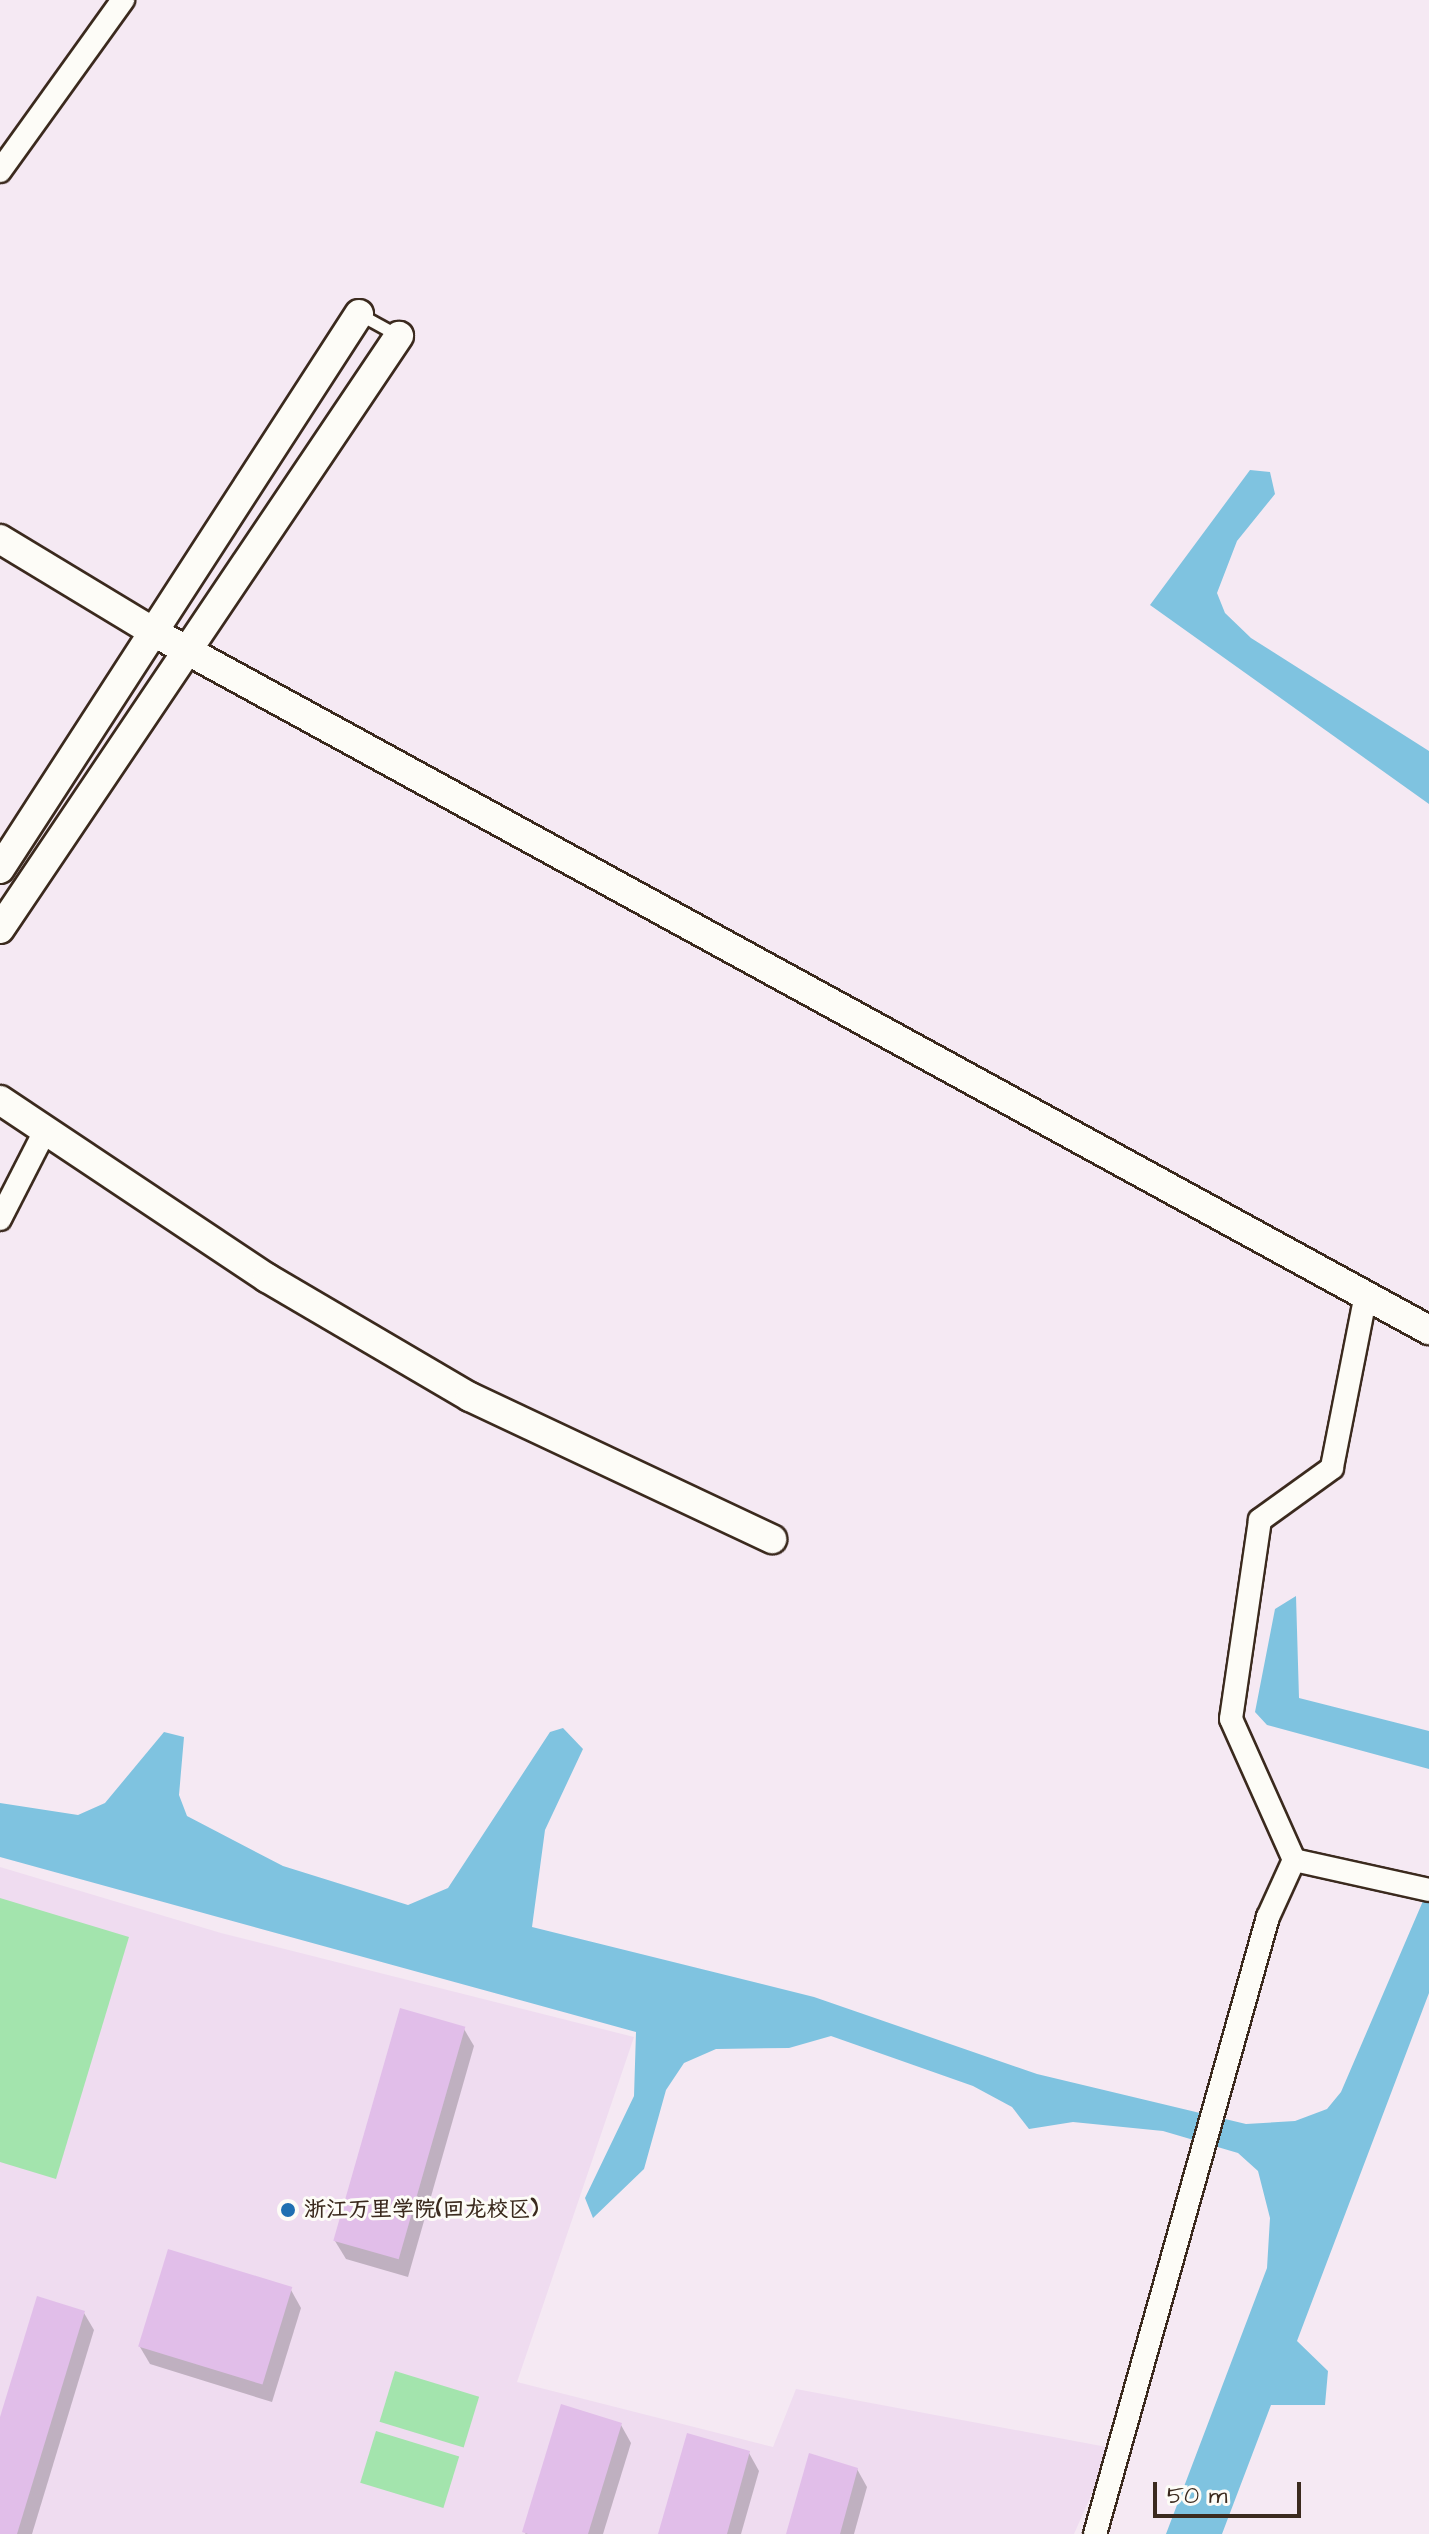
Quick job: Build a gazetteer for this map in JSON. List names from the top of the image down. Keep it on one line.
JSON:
{"places":["浙江万里学院(回龙校区)"],"scale_bar":"50 m"}
